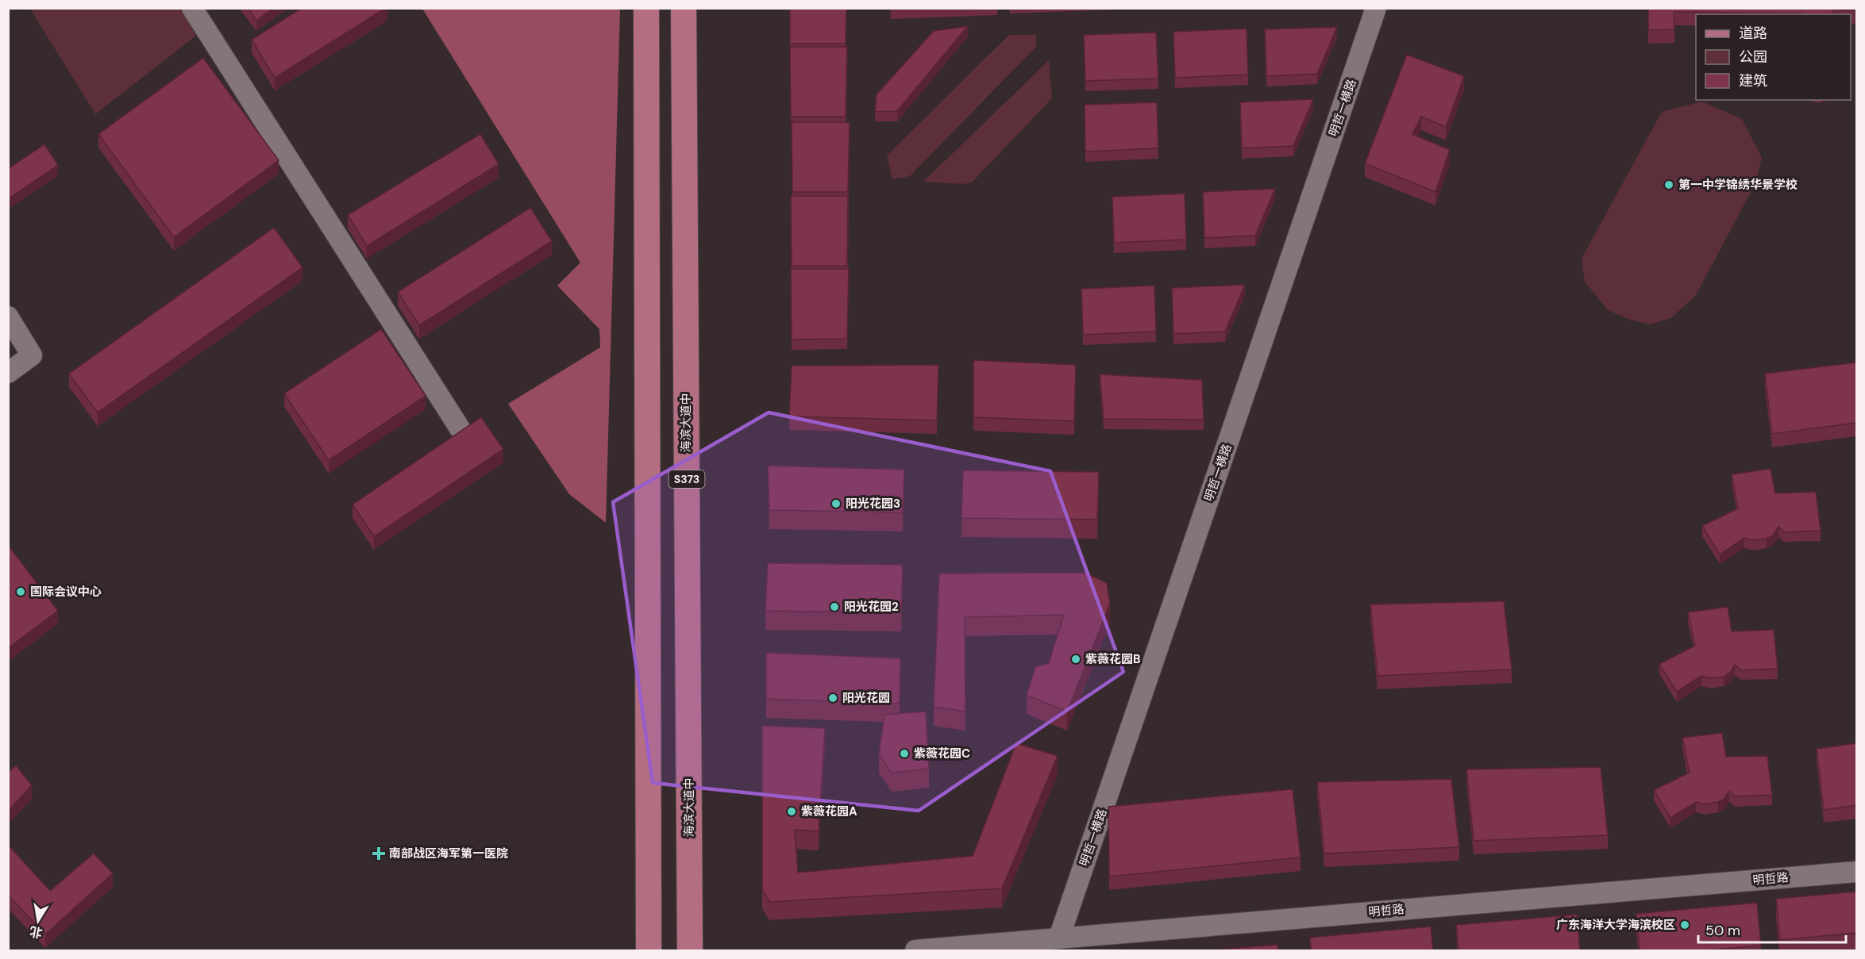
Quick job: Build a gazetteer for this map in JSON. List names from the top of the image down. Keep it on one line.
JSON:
{"streets":{"main road":["海滨大道中","S373"],"street":["明哲一横路","明哲路"]},"crossings":[["明哲一横路","明哲路"]],"places":{"other":["第一中学锦绣华景学校","阳光花园3","国际会议中心","阳光花园2","紫薇花园B","阳光花园","紫薇花园C","紫薇花园A","广东海洋大学海滨校区"],"health":["南部战区海军第一医院"]},"legend":["道路","公园","建筑"],"scale_bar":"50 m","north":"bottom"}
